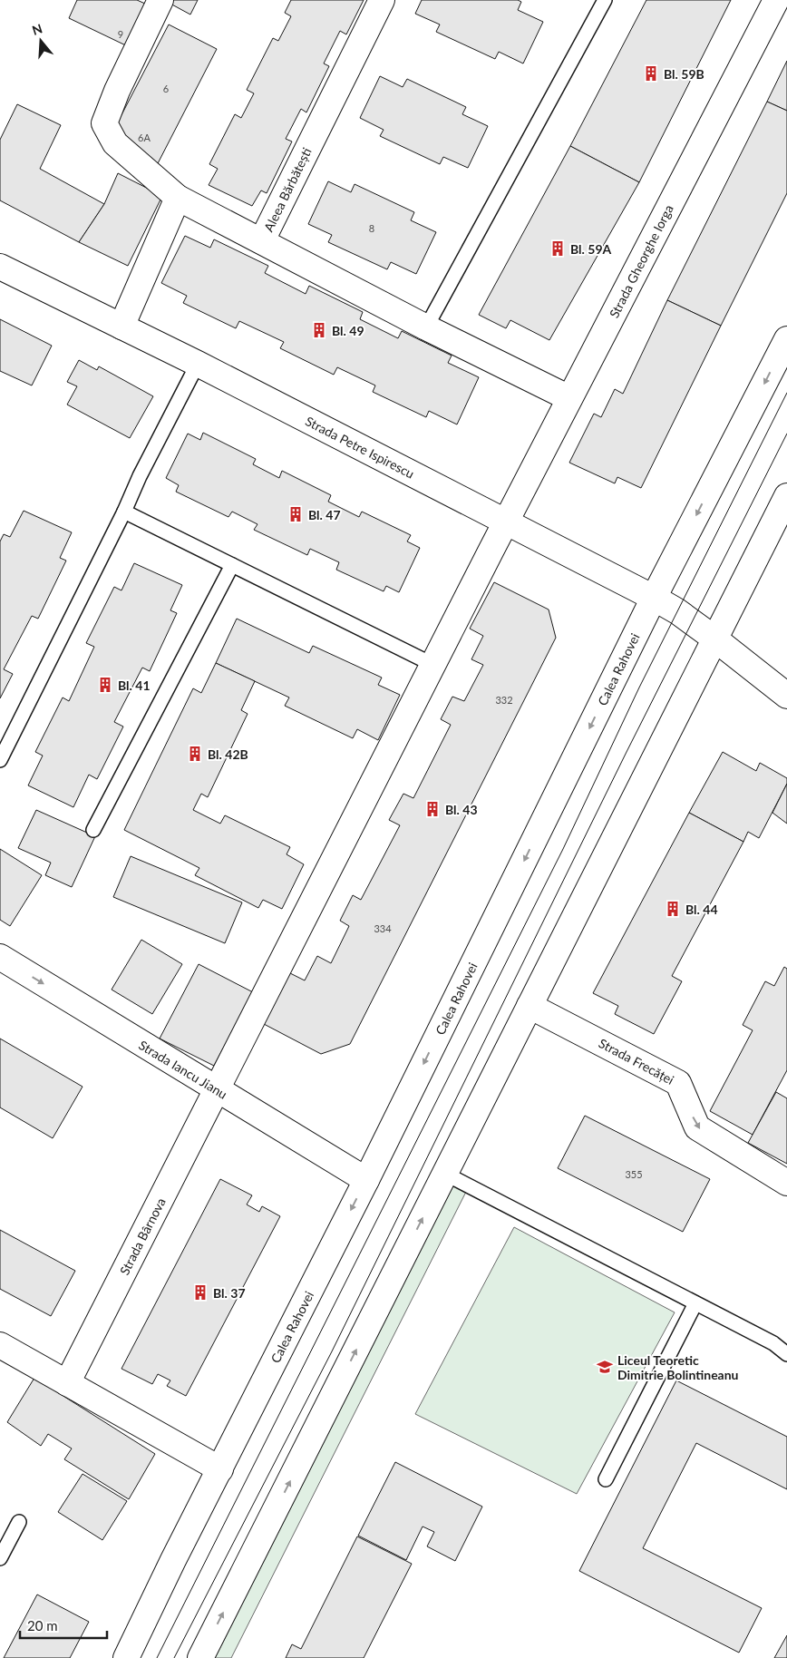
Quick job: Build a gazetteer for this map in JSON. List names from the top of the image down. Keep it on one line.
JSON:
{"streets":{"street":["Aleea Bărbătești","Strada Gheorghe Iorga","Strada Petre Ispirescu","Calea Rahovei","Strada Frecăței","Strada Iancu Jianu","Strada Bârnova"]},"crossings":[["Strada Gheorghe Iorga","Strada Petre Ispirescu"],["Strada Petre Ispirescu","Calea Rahovei"],["Calea Rahovei","Strada Iancu Jianu"],["Strada Iancu Jianu","Strada Bârnova"]],"one_way":["Strada Frecăței","Strada Iancu Jianu"],"places":{"building":["Bl. 59B","Bl. 59A","Bl. 49","Bl. 47","Bl. 41","Bl. 42B","Bl. 43","Bl. 44","Bl. 37"],"school or university":["Liceul Teoretic Dimitrie Bolintineanu"]},"house_numbers":["9","6","6A","8","332","334","355"],"scale_bar":"20 m","north":"top"}
